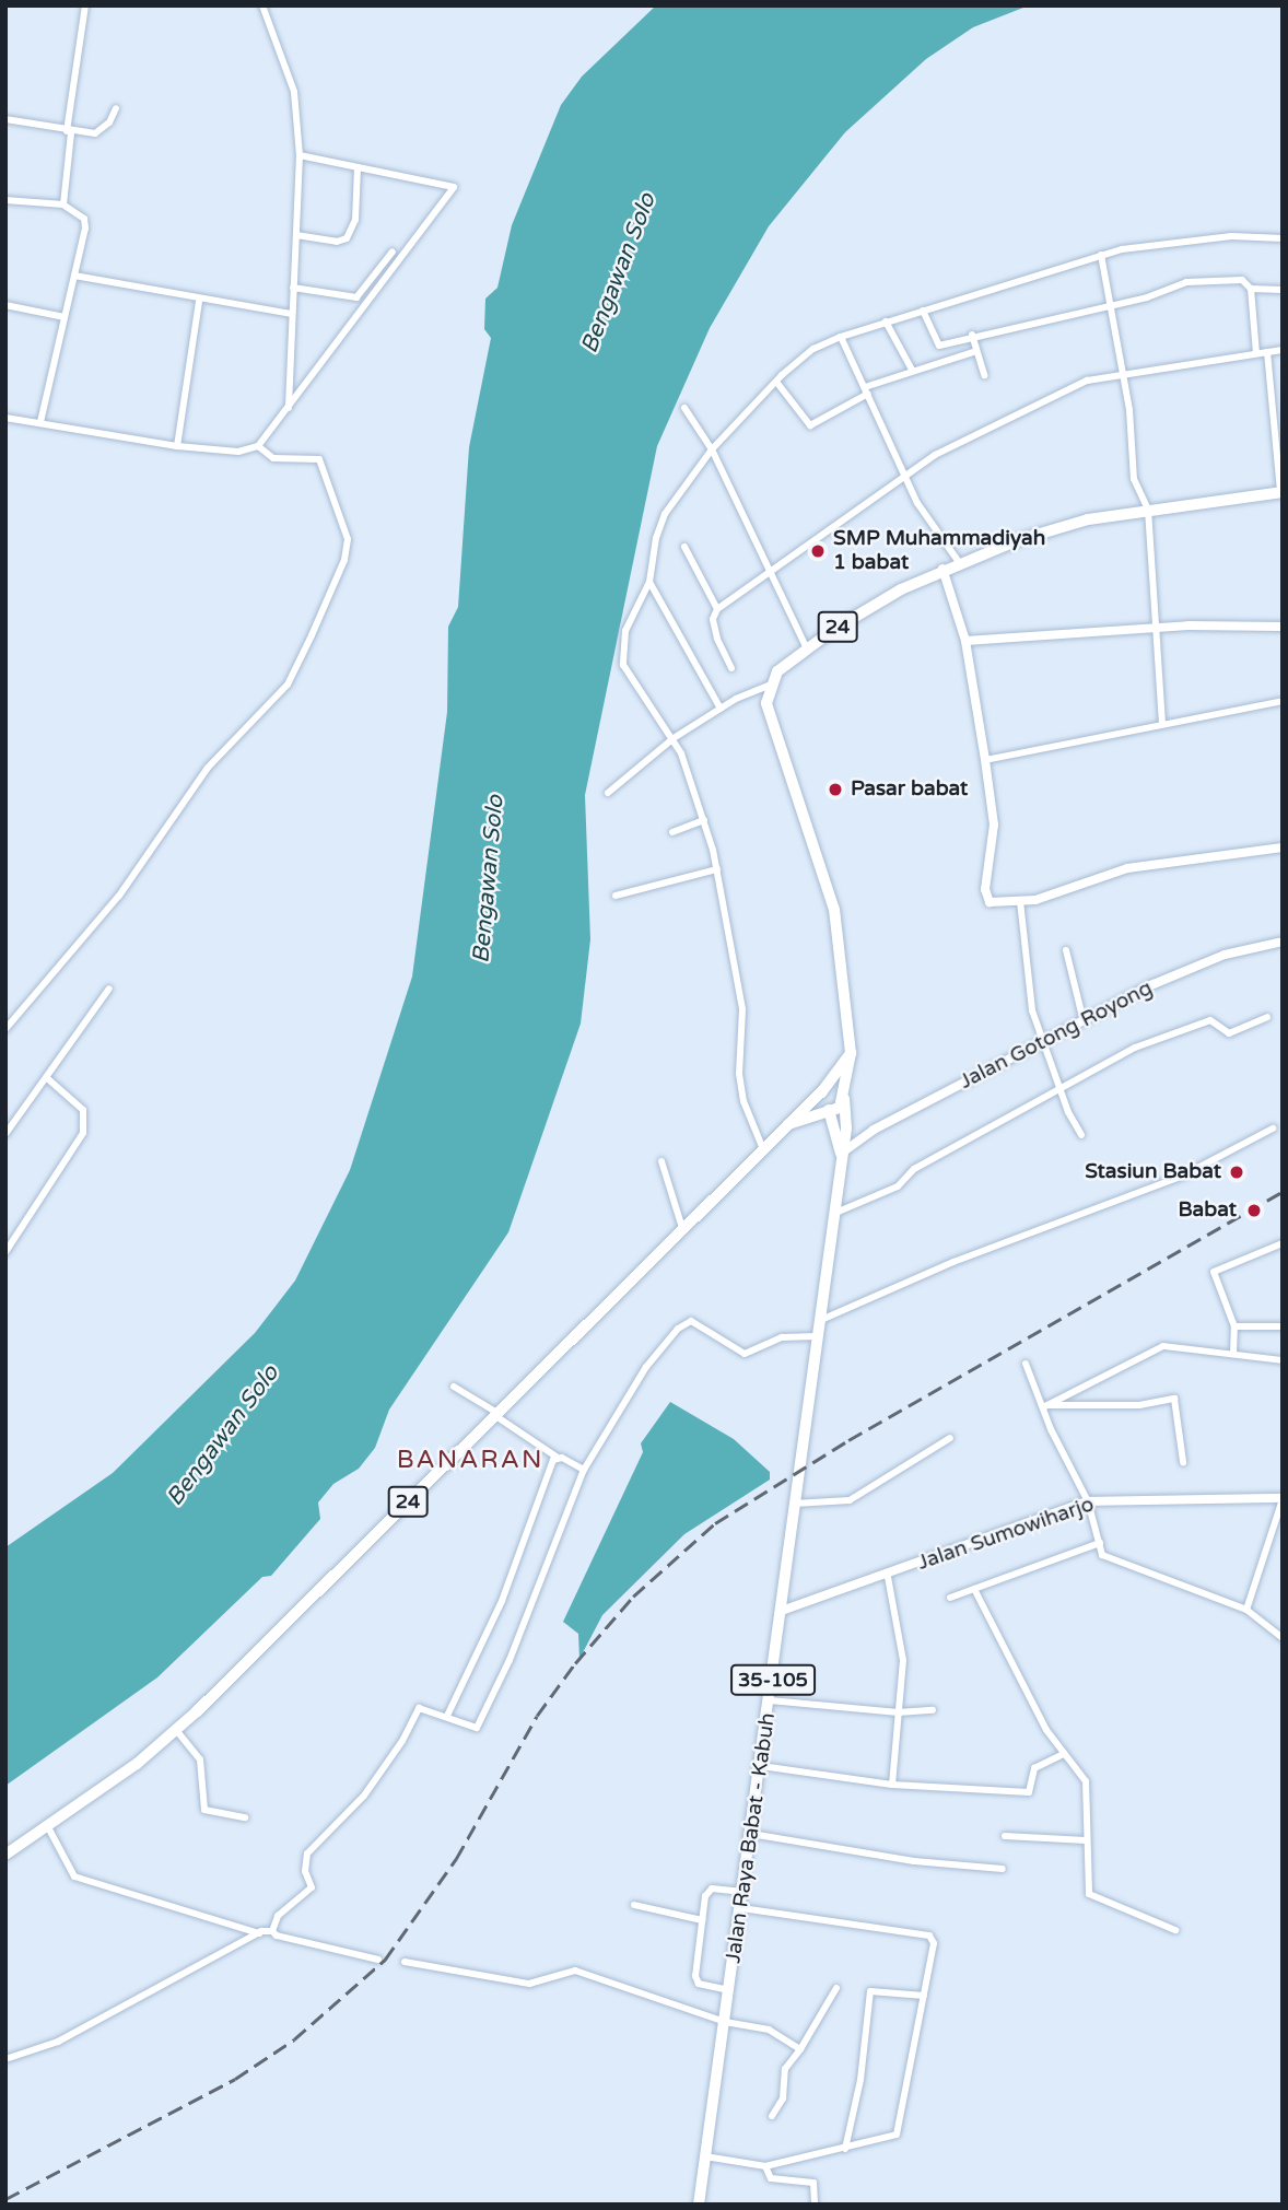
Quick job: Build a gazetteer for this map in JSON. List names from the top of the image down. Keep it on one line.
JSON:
{"streets":{"main road":["24","35-105","Jalan Raya Babat - Kabuh"],"street":["Jalan Gotong Royong","Jalan Sumowiharjo"]},"crossings":[["24","35-105"],["Jalan Gotong Royong","35-105"],["Jalan Gotong Royong","Jalan Raya Babat - Kabuh"],["Jalan Sumowiharjo","Jalan Raya Babat - Kabuh"],["35-105","Jalan Raya Babat - Kabuh"]],"districts":["BANARAN"],"water":["Bengawan Solo"],"places":["SMP Muhammadiyah 1 babat","Pasar babat","Stasiun Babat","Babat"]}
